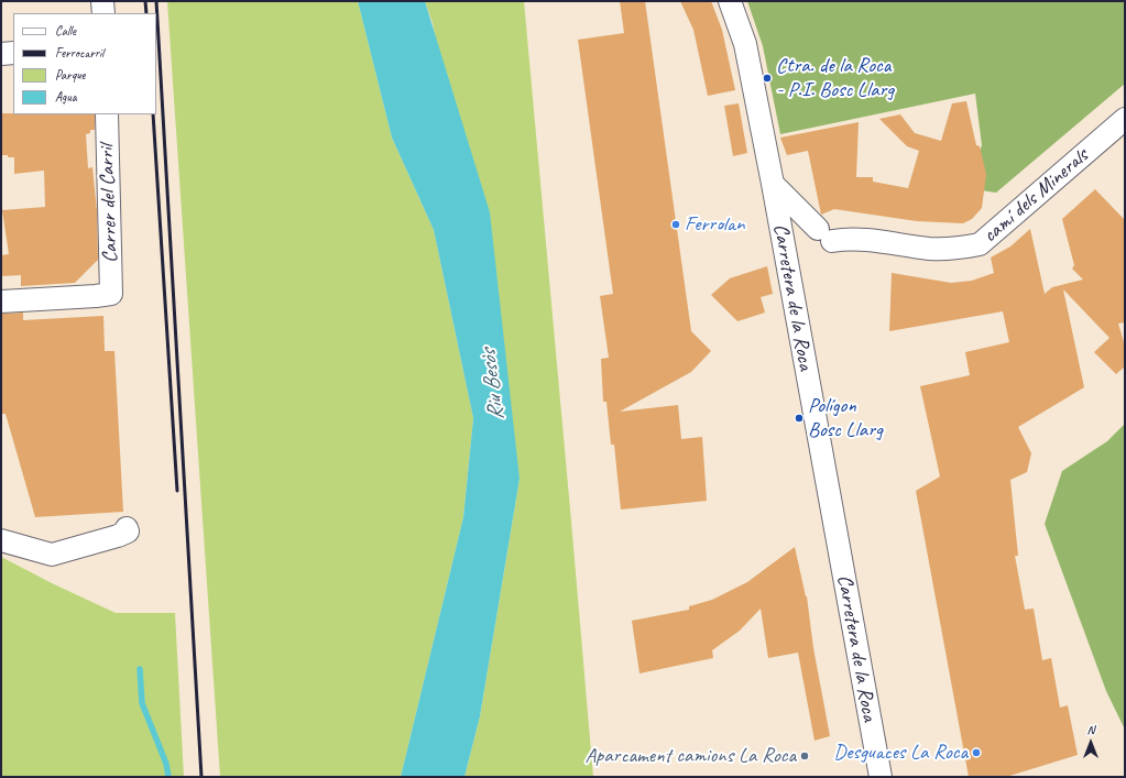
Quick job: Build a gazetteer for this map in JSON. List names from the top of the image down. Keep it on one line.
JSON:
{"streets":{"street":["camí dels Minerals","Carrer del Carril","Carretera de la Roca"]},"crossings":[["camí dels Minerals","Carretera de la Roca"]],"water":["Riu Besòs"],"places":["Ctra. de la Roca - P.I. Bosc Llarg","Ferrolan","Polígon Bosc Llarg","Desguaces La Roca","Aparcament camions La Roca"],"legend":["Calle","Ferrocarril","Parque","Agua"],"north":"top"}
